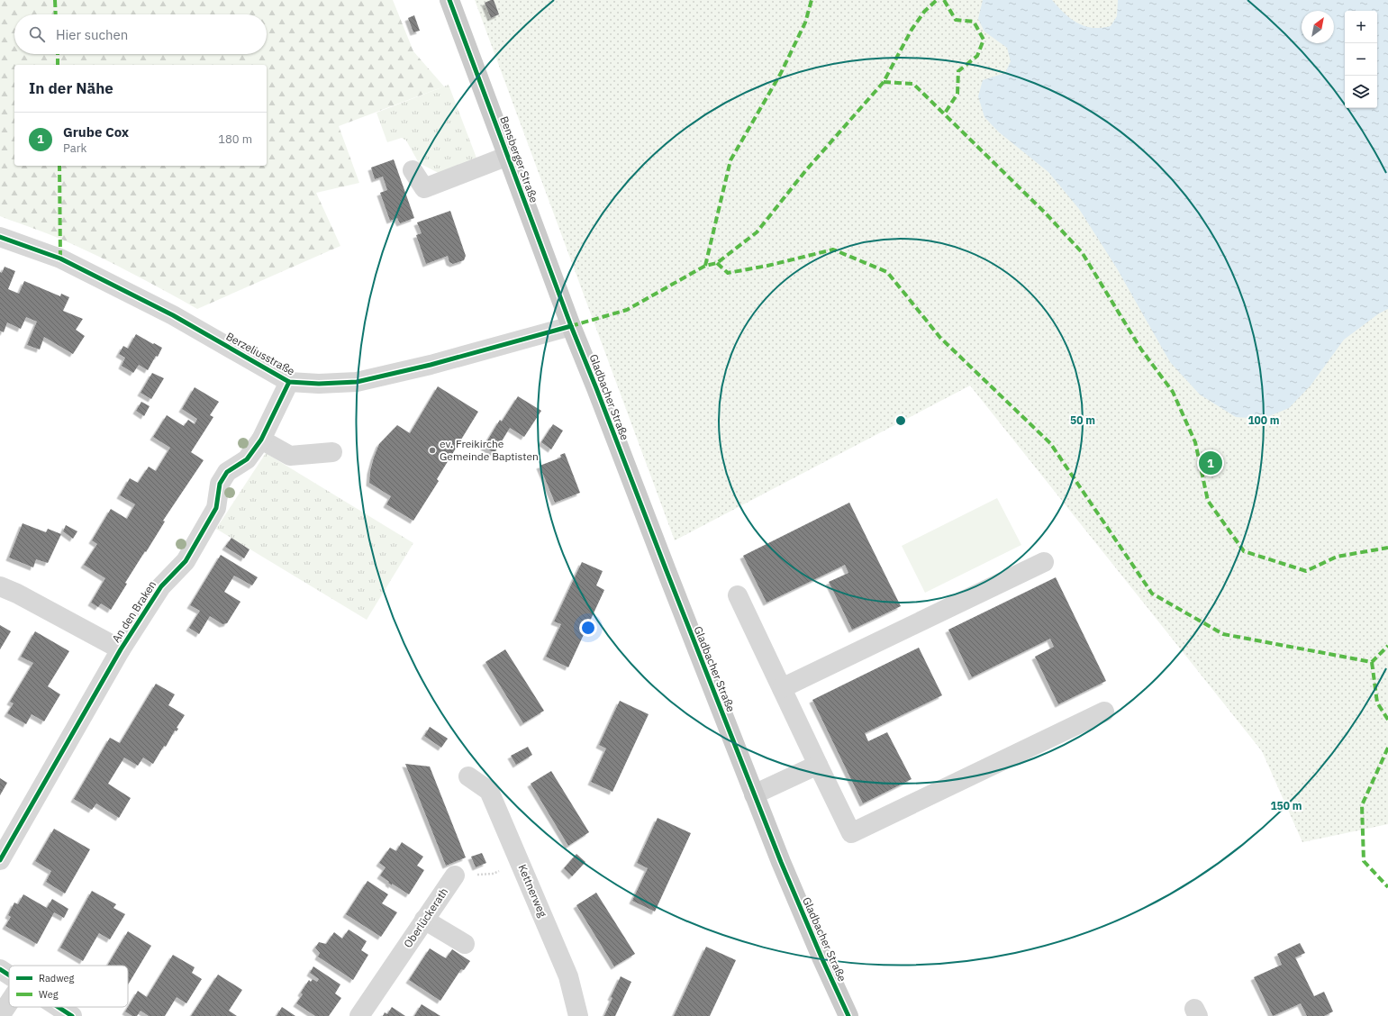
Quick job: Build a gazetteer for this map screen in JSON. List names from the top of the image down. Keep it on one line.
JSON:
{"streets":{"main road":["Bensberger Straße","Gladbacher Straße"],"street":["Berzeliusstraße","An den Braken","Kettnerweg","Oberlückerath"]},"crossings":[["Bensberger Straße","Berzeliusstraße"],["Bensberger Straße","Gladbacher Straße"],["Berzeliusstraße","Gladbacher Straße"],["Berzeliusstraße","An den Braken"]],"places":["ev. Freikirche Gemeinde Baptisten"],"legend":["Radweg","Weg"],"north":"top right","page":{"map_buttons":["+","−"],"search":"Hier suchen","heading":"In der Nähe","list":[{"mark":"1","name":"Grube Cox","note":"Park","value":"180 m"}],"pins":"1"},"rings":["50 m","100 m","150 m"]}
